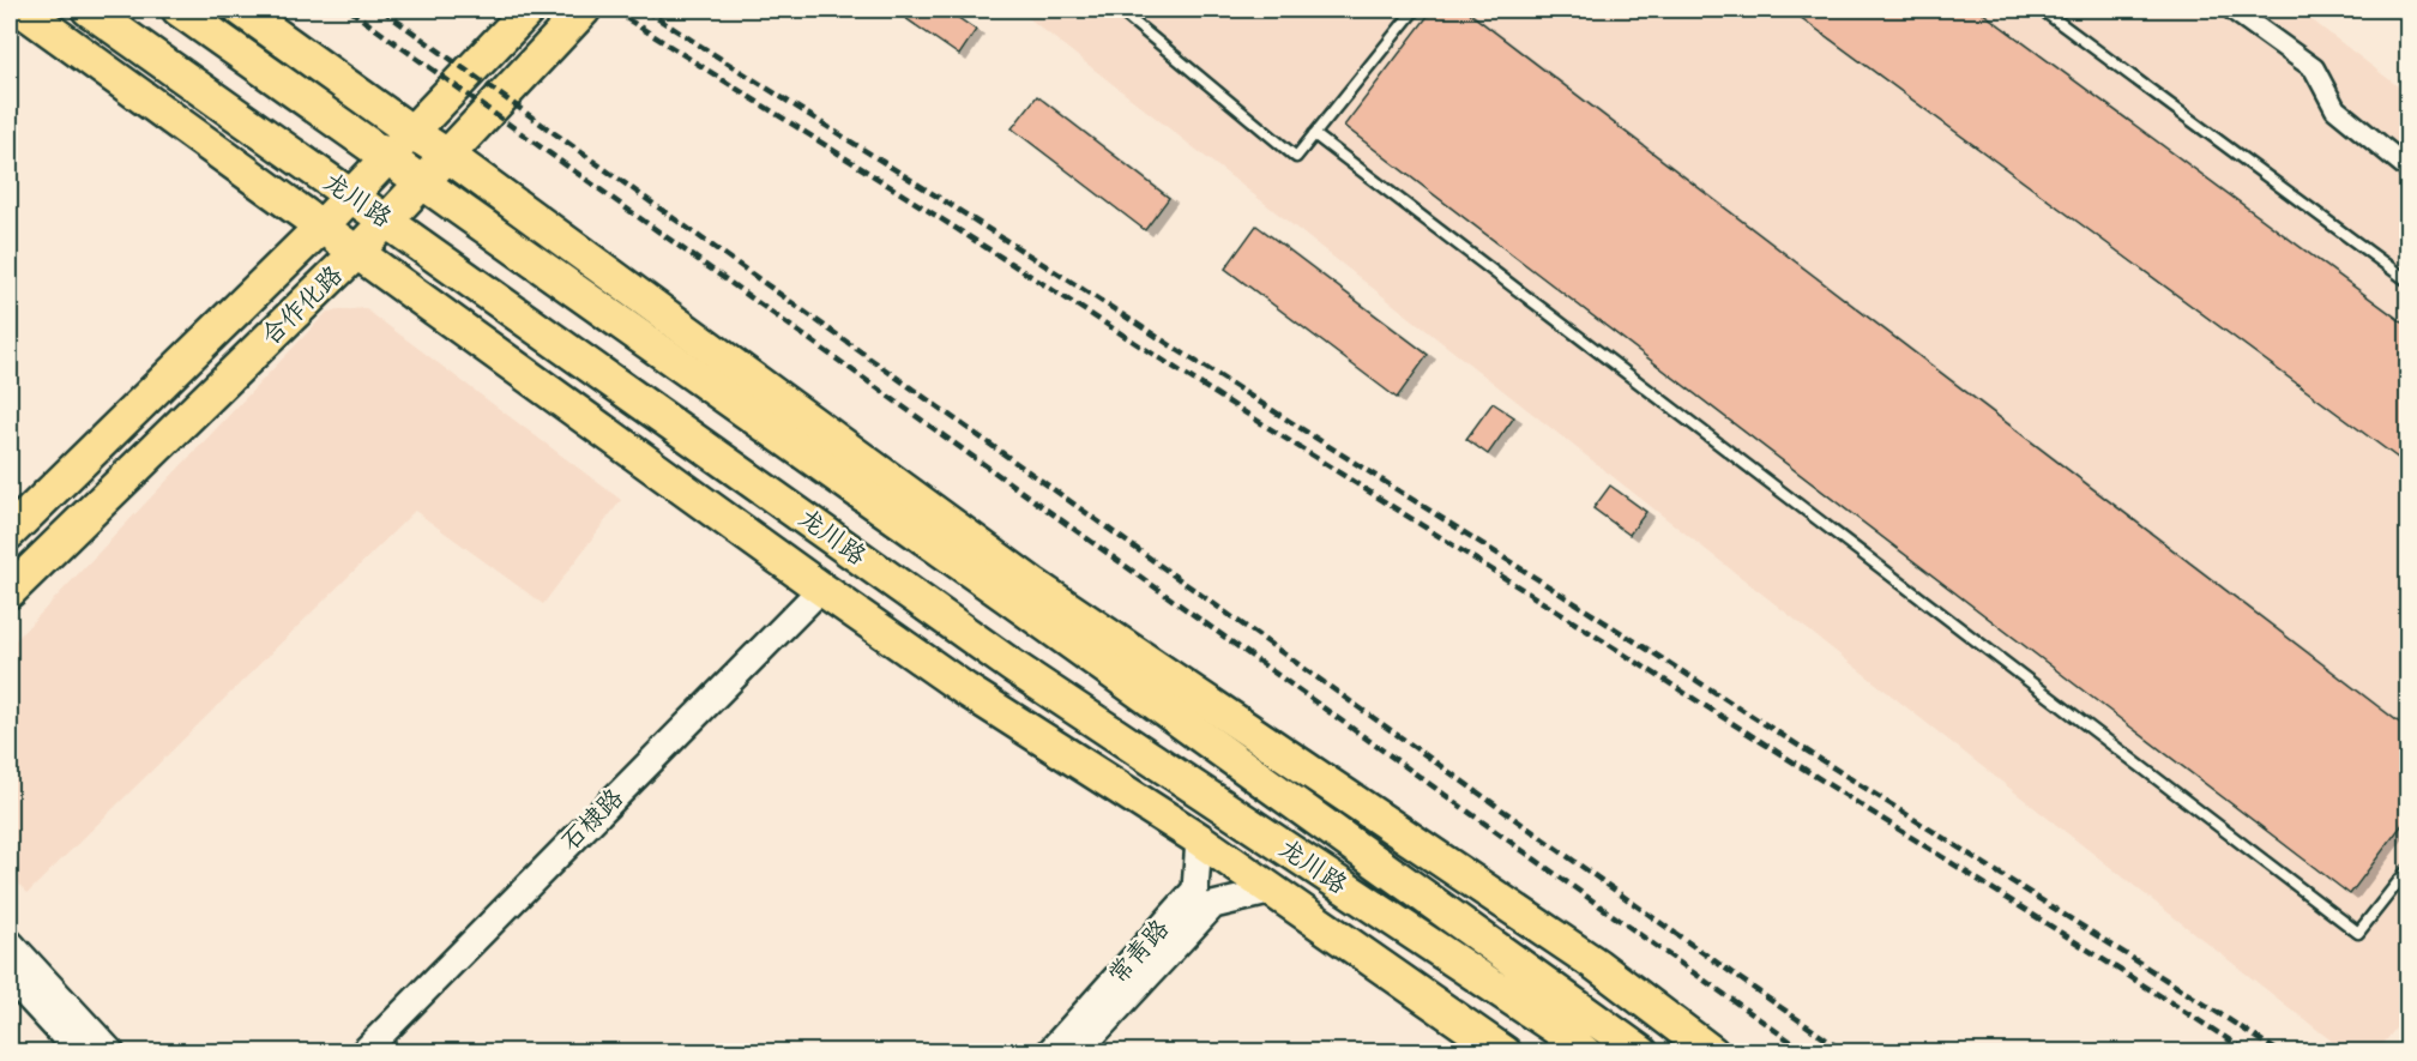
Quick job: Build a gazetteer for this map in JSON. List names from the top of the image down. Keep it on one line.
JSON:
{"streets":{"main road":["龙川路","合作化路"],"street":["石棣路","常青路"]},"crossings":[["龙川路","合作化路"],["龙川路","石棣路"],["龙川路","常青路"]]}
